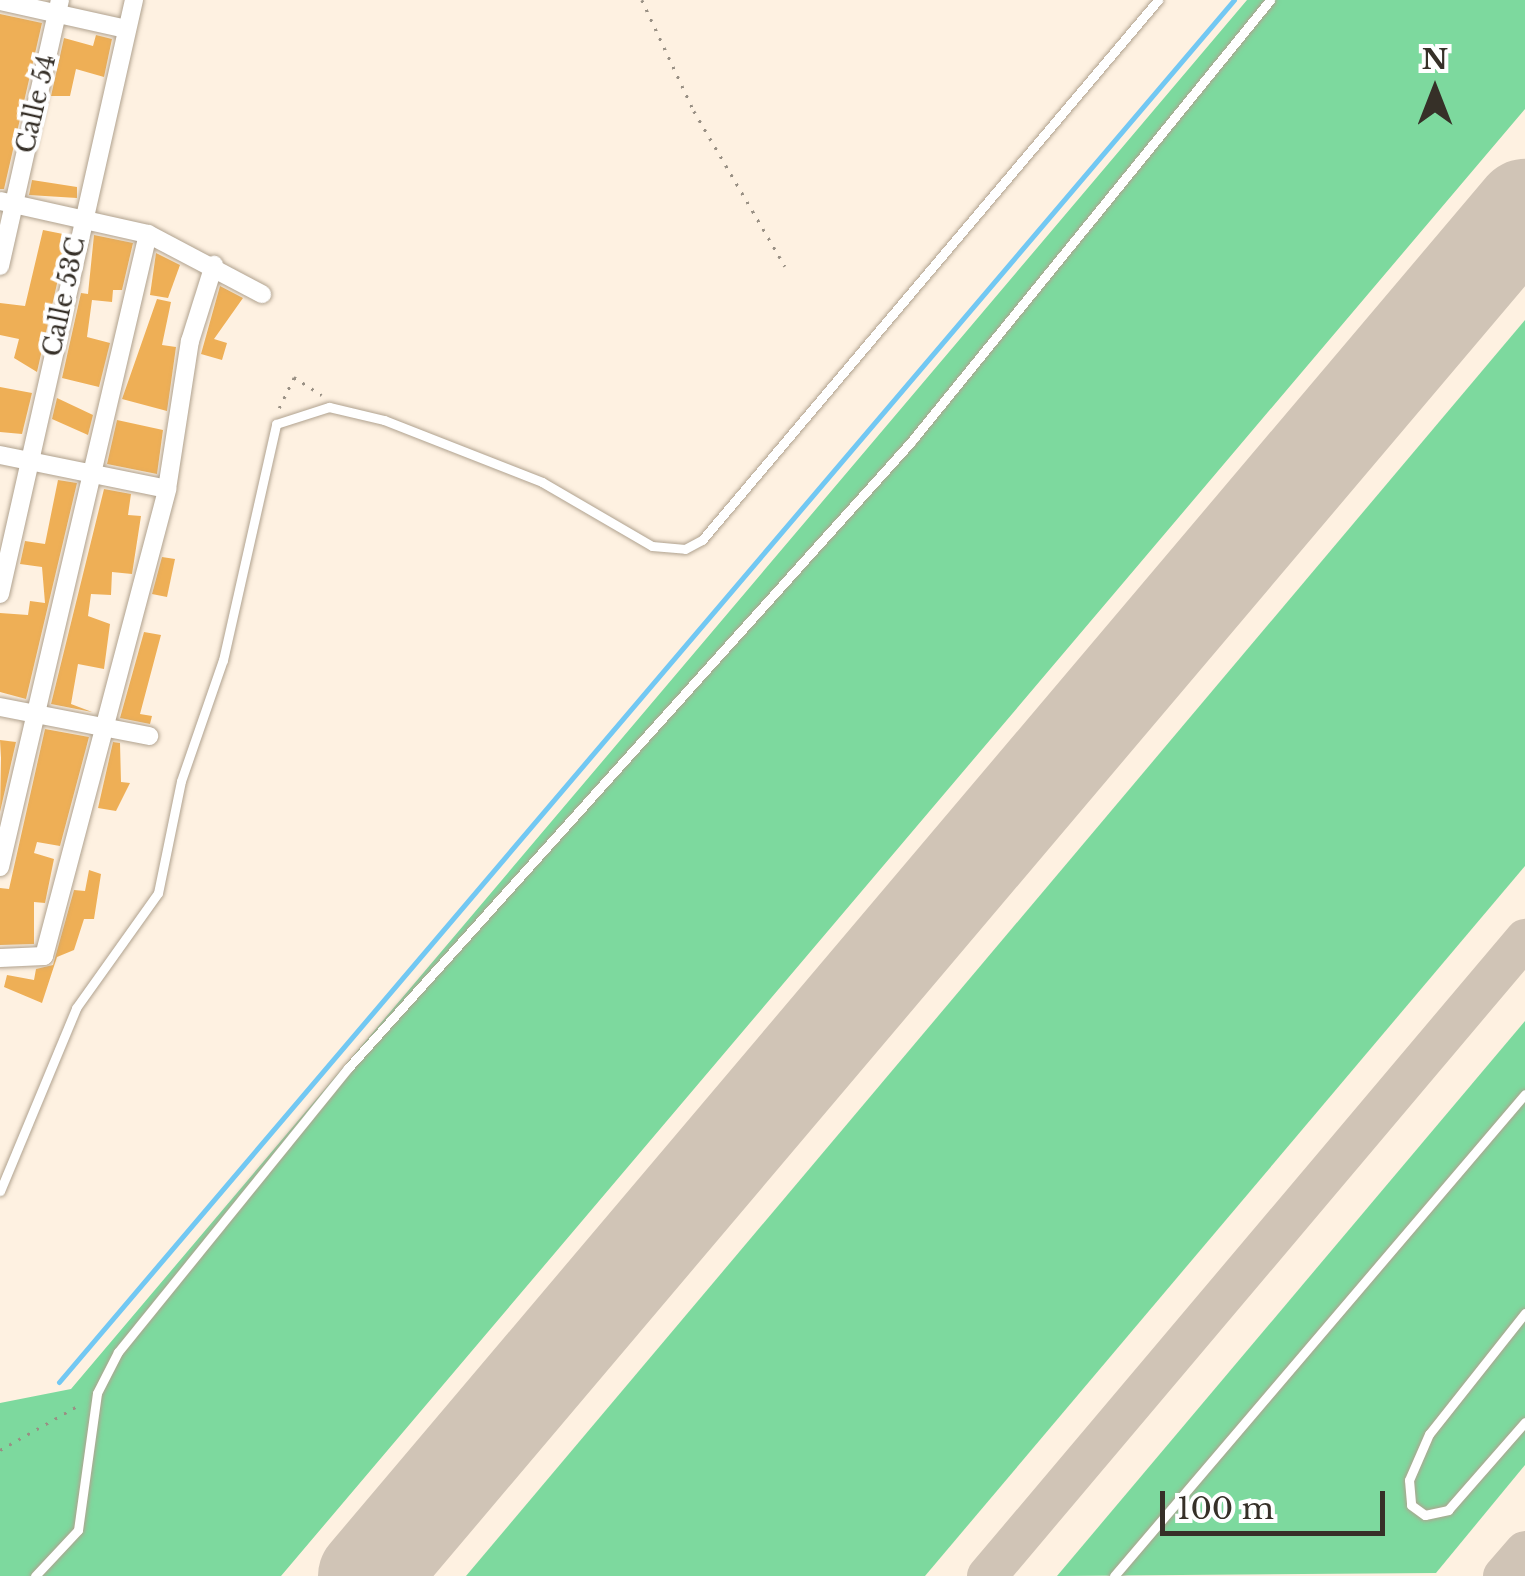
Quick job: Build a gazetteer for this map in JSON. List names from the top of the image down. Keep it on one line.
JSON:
{"streets":{"street":["Calle 54","Calle 53C"]},"scale_bar":"100 m","north":"top"}
